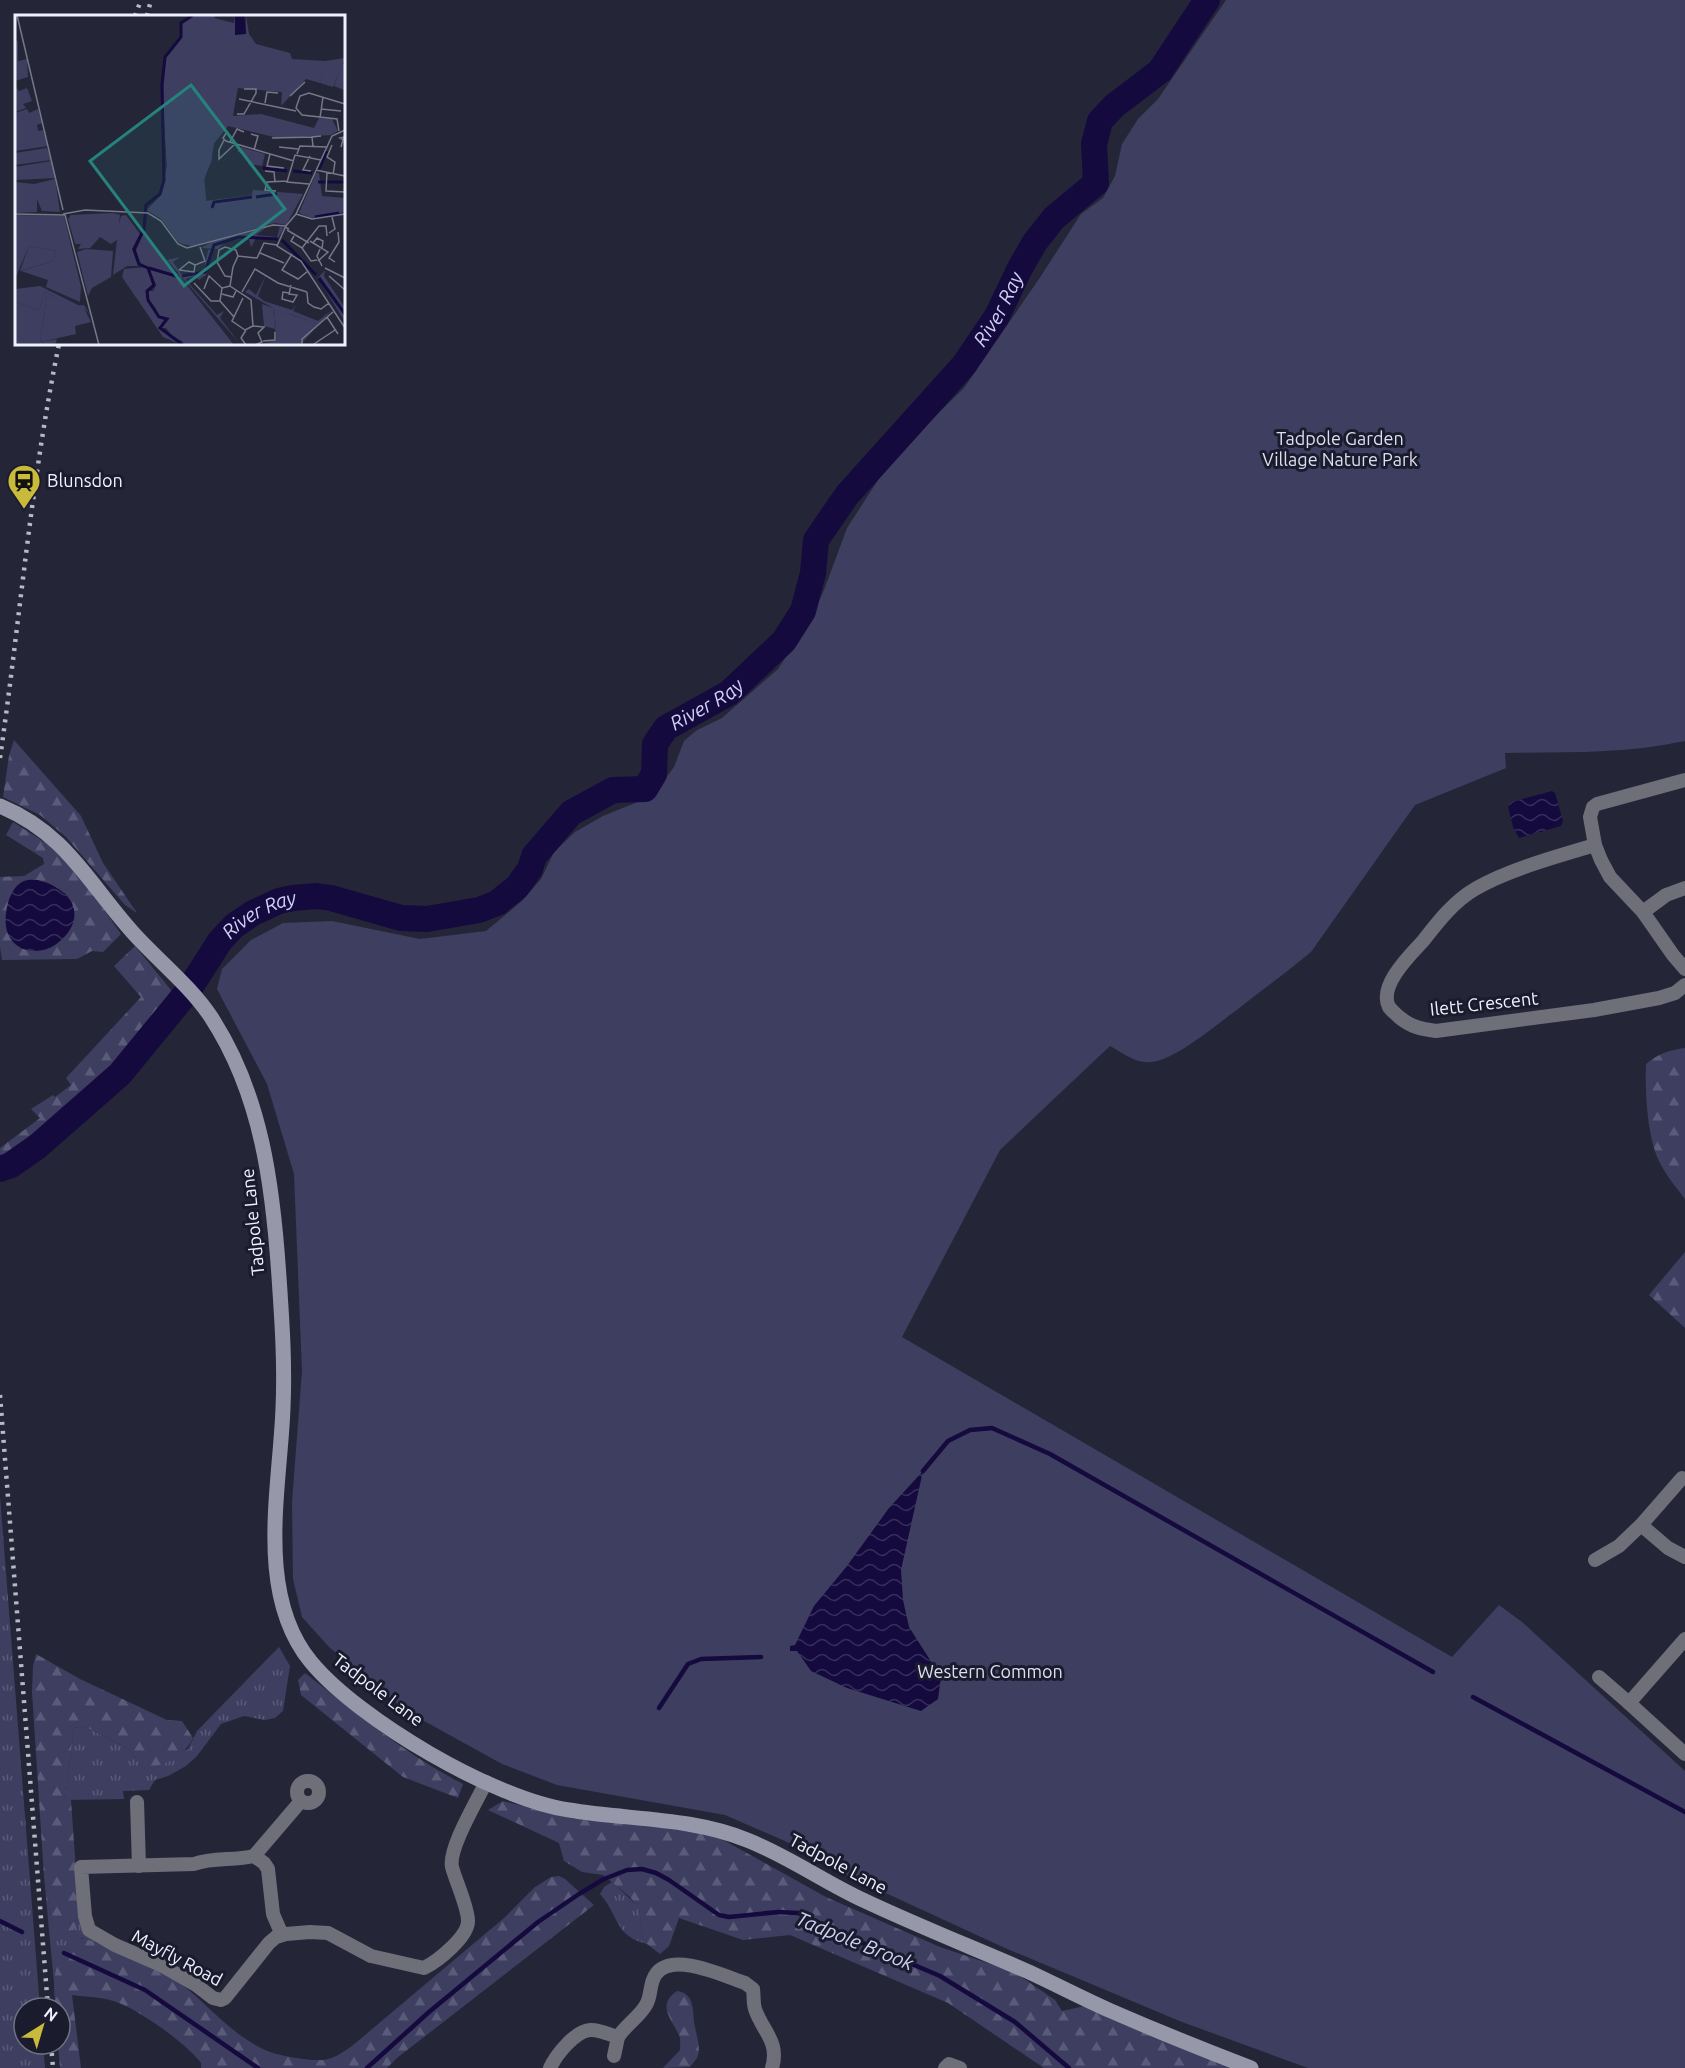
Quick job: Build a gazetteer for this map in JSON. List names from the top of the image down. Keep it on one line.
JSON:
{"streets":{"street":["Ilett Crescent","Tadpole Lane","Mayfly Road"]},"water":["River Ray","Tadpole Brook"],"parks":["Tadpole Garden Village Nature Park","Western Common"],"places":{"station":["Blunsdon"]},"north":"top right"}
